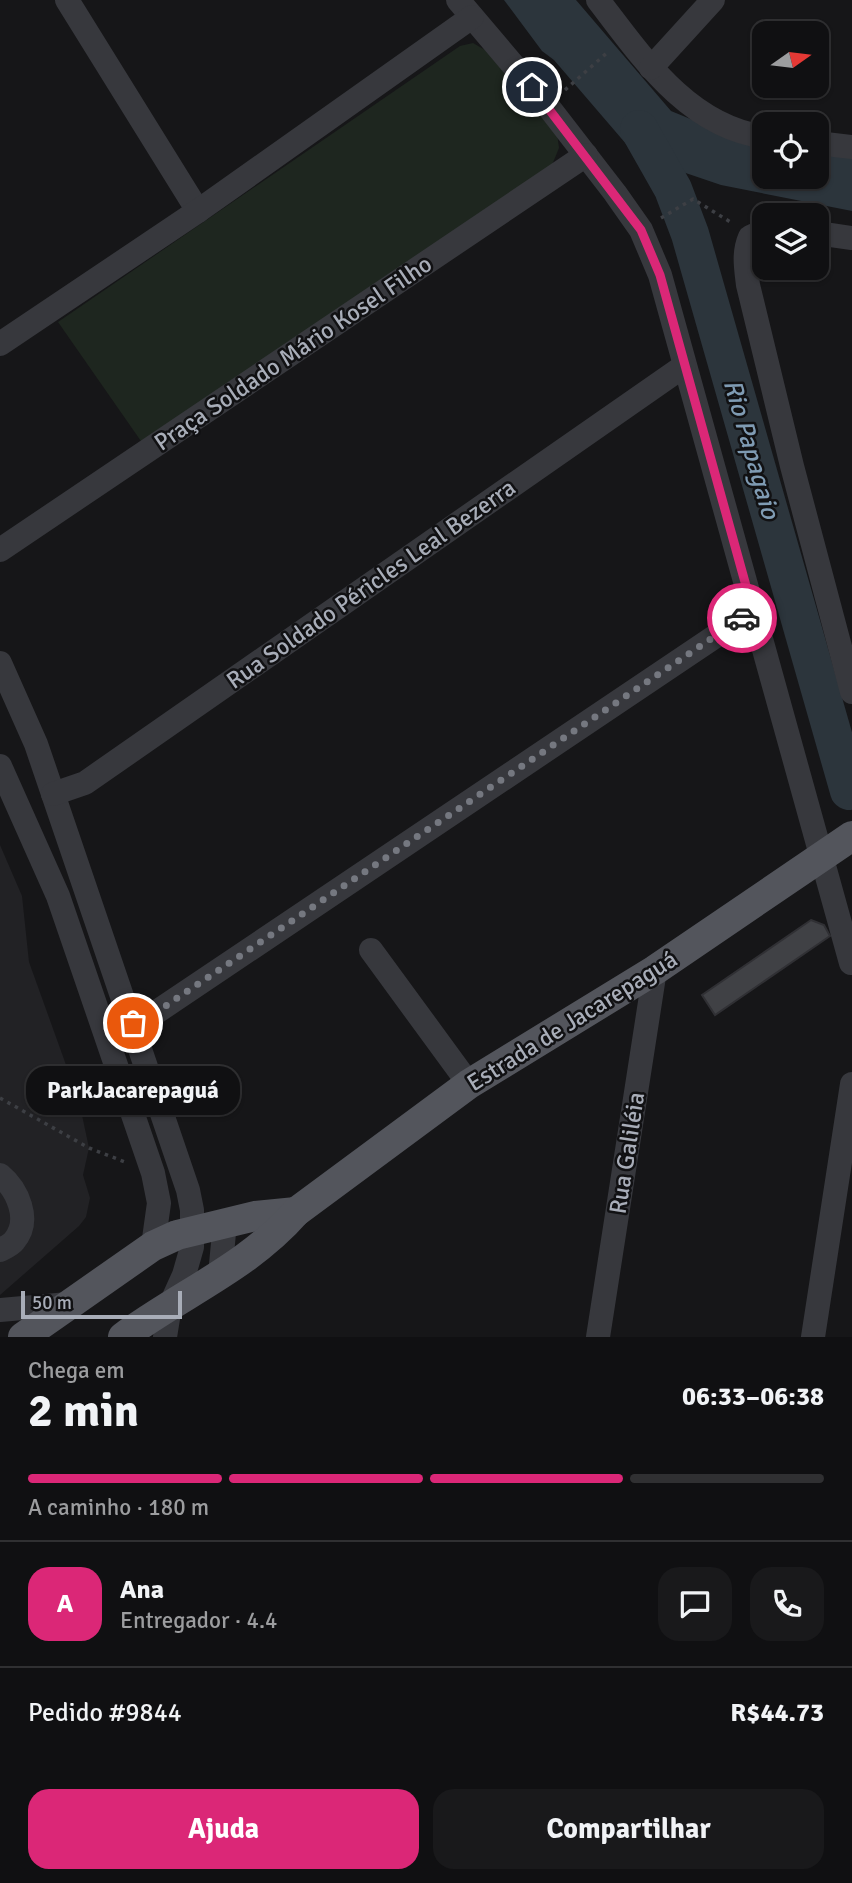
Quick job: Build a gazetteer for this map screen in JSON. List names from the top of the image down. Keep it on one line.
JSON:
{"streets":{"main road":["Estrada de Jacarepaguá"],"street":["Praça Soldado Mário Kosel Filho","Rua Soldado Péricles Leal Bezerra","Rua Galiléia"]},"crossings":[["Estrada de Jacarepaguá","Rua Galiléia"]],"water":["Rio Papagaio"],"places":["ParkJacarepaguá"],"scale_bar":"50 m","north":"right","page":{"bubble":"ParkJacarepaguá","scale":"50 m","heading":["2 min","Chega em","06:33–06:38"],"panel":["Ana","Entregador · 4.4","Pedido #9844","R$44.73"],"bar":"A caminho · 180 m","round":"A","buttons":["Ajuda","Compartilhar"]}}
